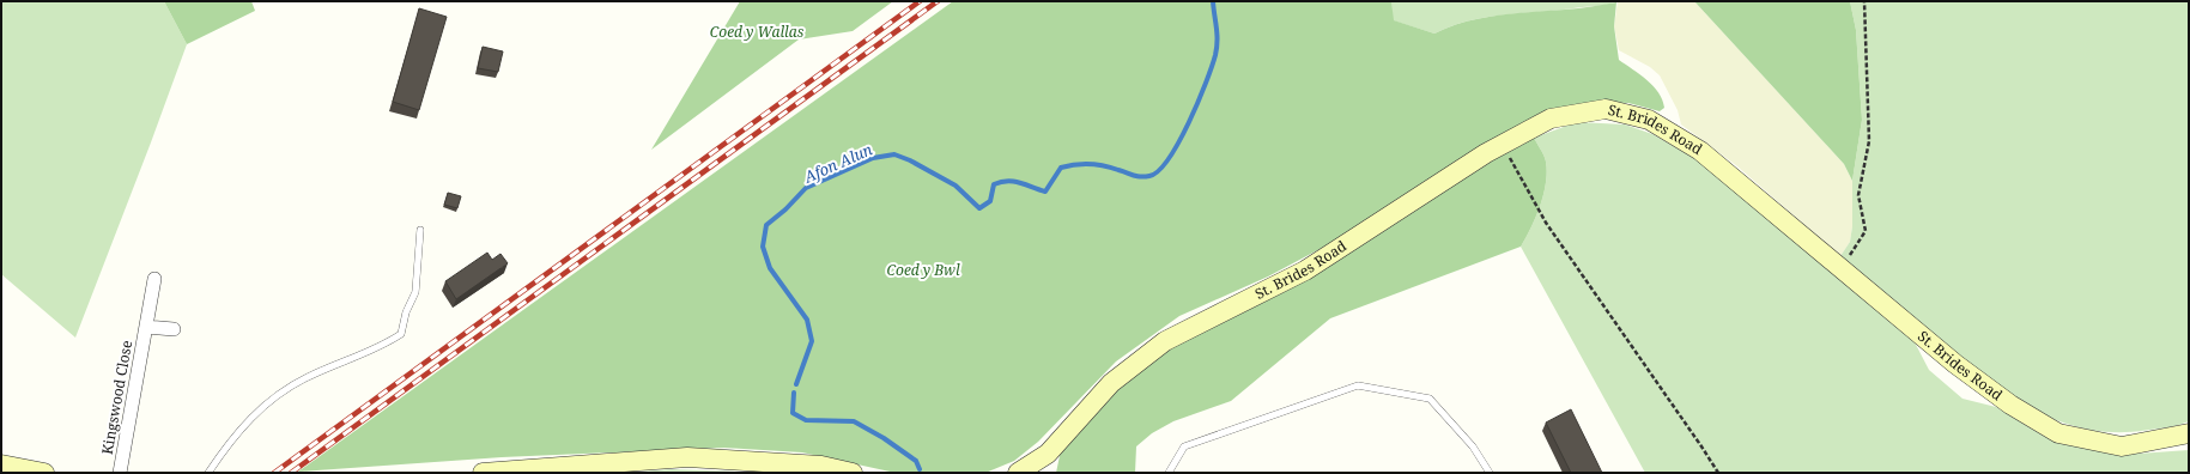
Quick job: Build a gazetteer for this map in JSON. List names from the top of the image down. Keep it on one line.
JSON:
{"streets":{"main road":["St. Brides Road"],"street":["Kingswood Close"]},"water":["Afon Alun"],"parks":["Coed y Wallas","Coed y Bwl"]}
